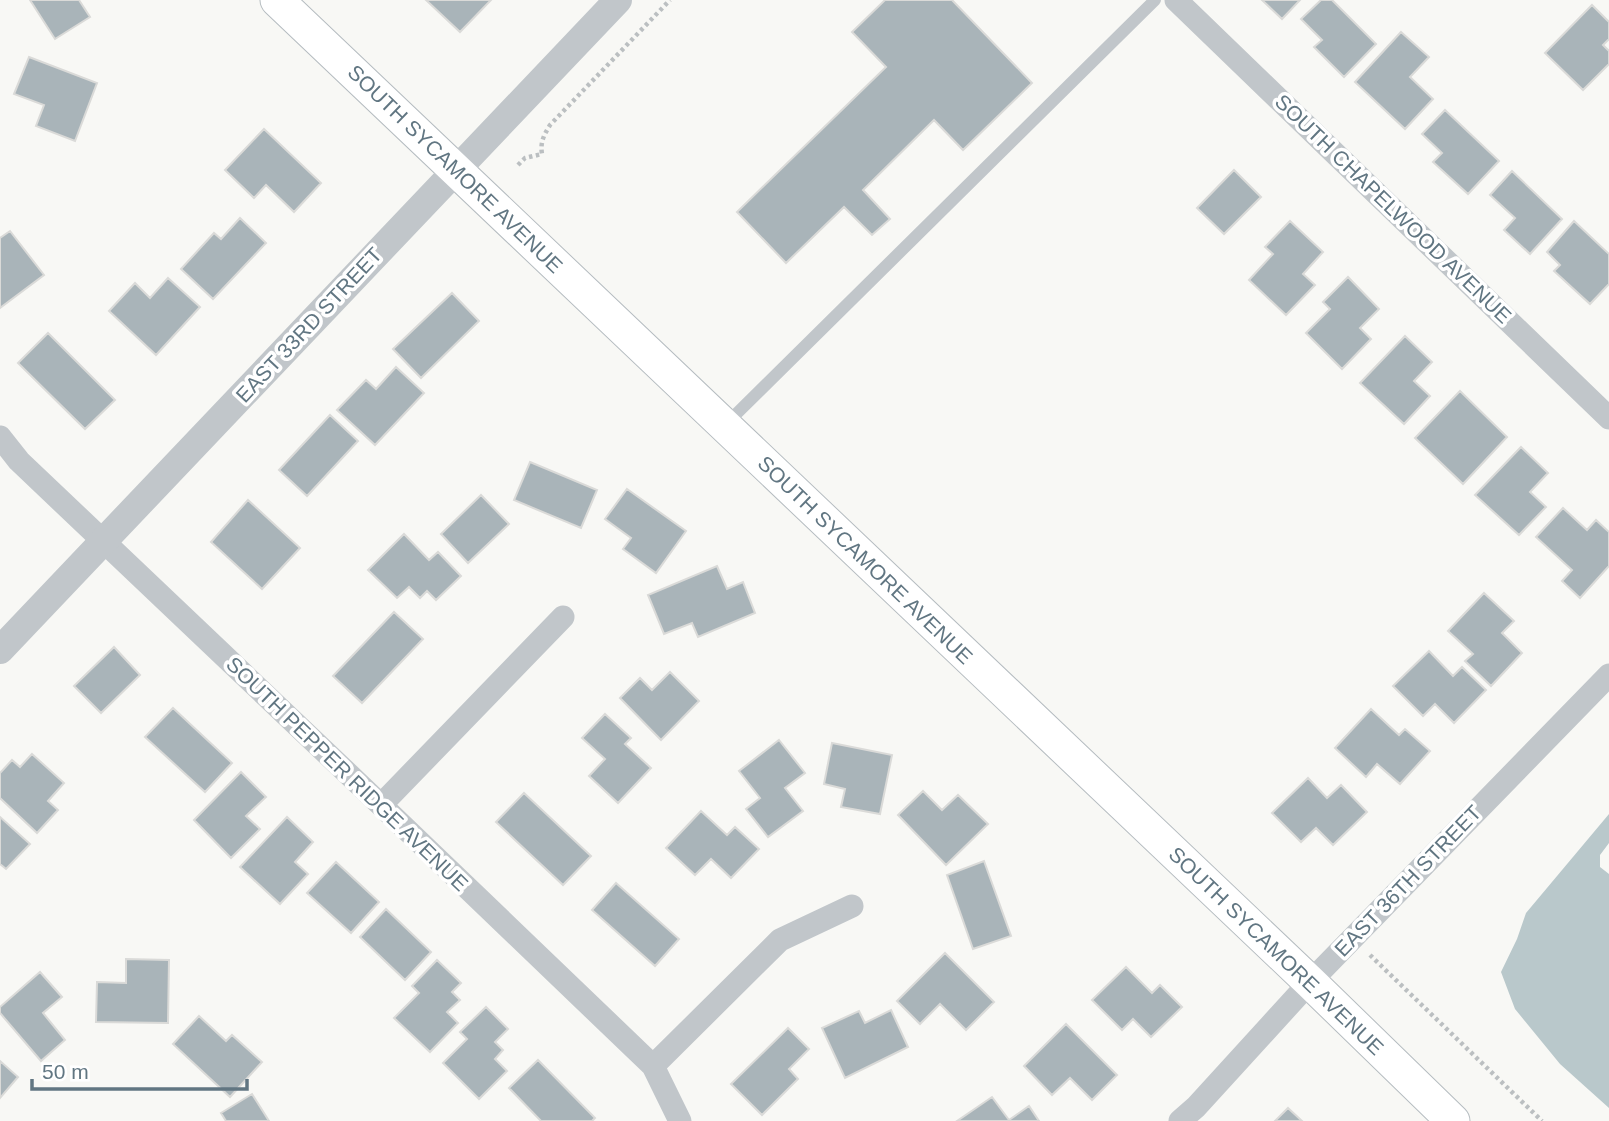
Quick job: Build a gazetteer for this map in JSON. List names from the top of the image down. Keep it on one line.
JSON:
{"streets":{"main road":["SOUTH SYCAMORE AVENUE"],"street":["SOUTH CHAPELWOOD AVENUE","EAST 33RD STREET","SOUTH PEPPER RIDGE AVENUE","EAST 36TH STREET"]},"crossings":[["SOUTH SYCAMORE AVENUE","EAST 33RD STREET"],["SOUTH SYCAMORE AVENUE","EAST 36TH STREET"],["EAST 33RD STREET","SOUTH PEPPER RIDGE AVENUE"]],"scale_bar":"50 m"}
